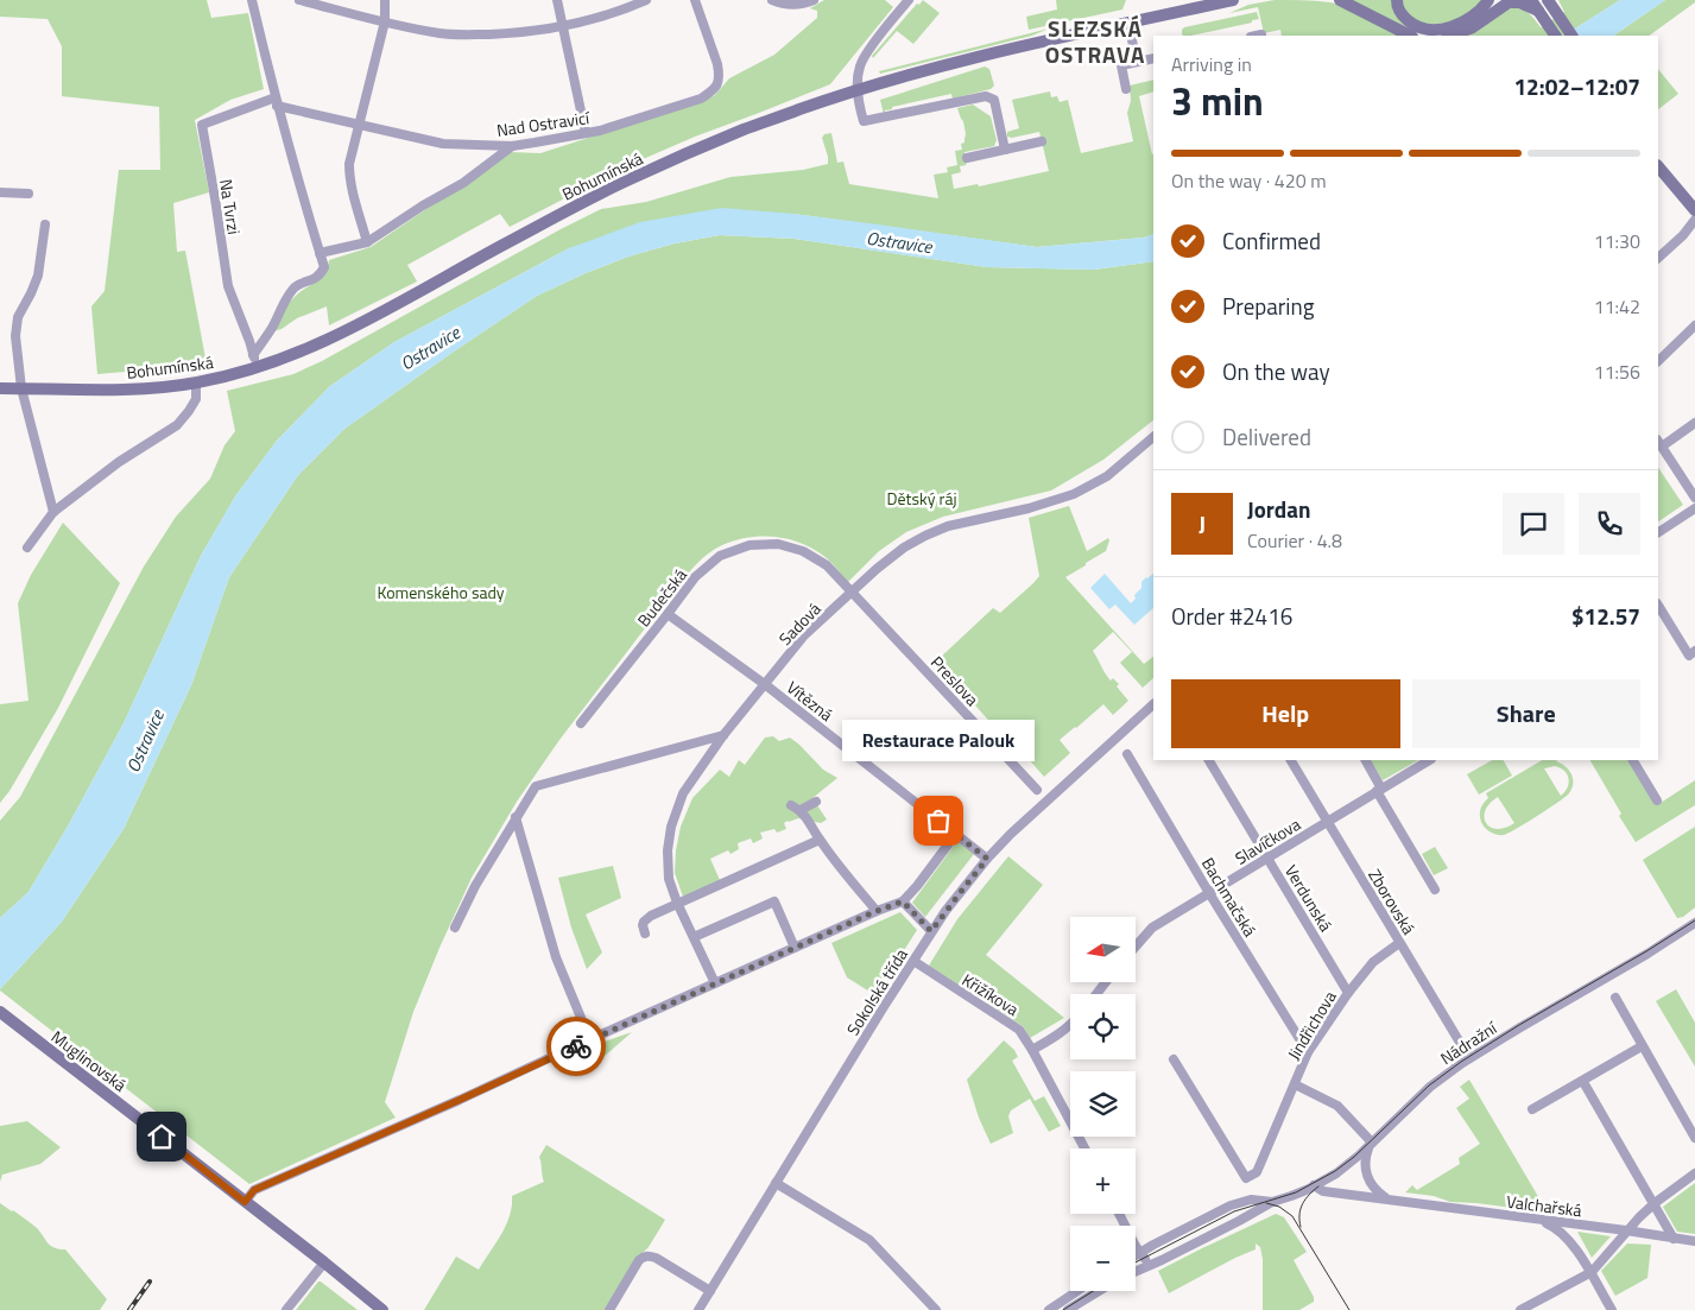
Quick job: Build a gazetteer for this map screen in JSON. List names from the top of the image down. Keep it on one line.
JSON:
{"streets":{"main road":["Bohumínská","Muglinovská"],"street":["Nad Ostravicí","Na Tvrzi","Budečská","Sadová","Preslova","Vítězná","Slavíčkova","Bachmačská","Verdunská","Zborovská","Sokolská třída","Křižíkova","Jindřichova","Nádražní","Valchařská"]},"crossings":[["Nad Ostravicí","Na Tvrzi"],["Bohumínská","Na Tvrzi"],["Budečská","Sadová"],["Budečská","Preslova"],["Budečská","Vítězná"],["Sadová","Preslova"],["Sadová","Vítězná"],["Vítězná","Sokolská třída"],["Slavíčkova","Bachmačská"],["Slavíčkova","Verdunská"],["Slavíčkova","Zborovská"],["Bachmačská","Jindřichova"],["Verdunská","Jindřichova"],["Zborovská","Jindřichova"],["Zborovská","Nádražní"],["Sokolská třída","Křižíkova"],["Nádražní","Valchařská"]],"districts":["SLEZSKÁ OSTRAVA"],"water":["Ostravice"],"parks":["Dětský ráj","Komenského sady"],"places":["Restaurace Palouk"],"north":"left","page":{"heading":["3 min","Arriving in","12:02–12:07"],"panel":["Jordan","Courier · 4.8","Order #2416","$12.57"],"bar":"On the way · 420 m","list":[["Confirmed","11:30"],["Preparing","11:42"],["On the way","11:56"],"Delivered"],"round":"J","buttons":["Help","Share"],"bubble":"Restaurace Palouk","map_buttons":["+","−"]}}
